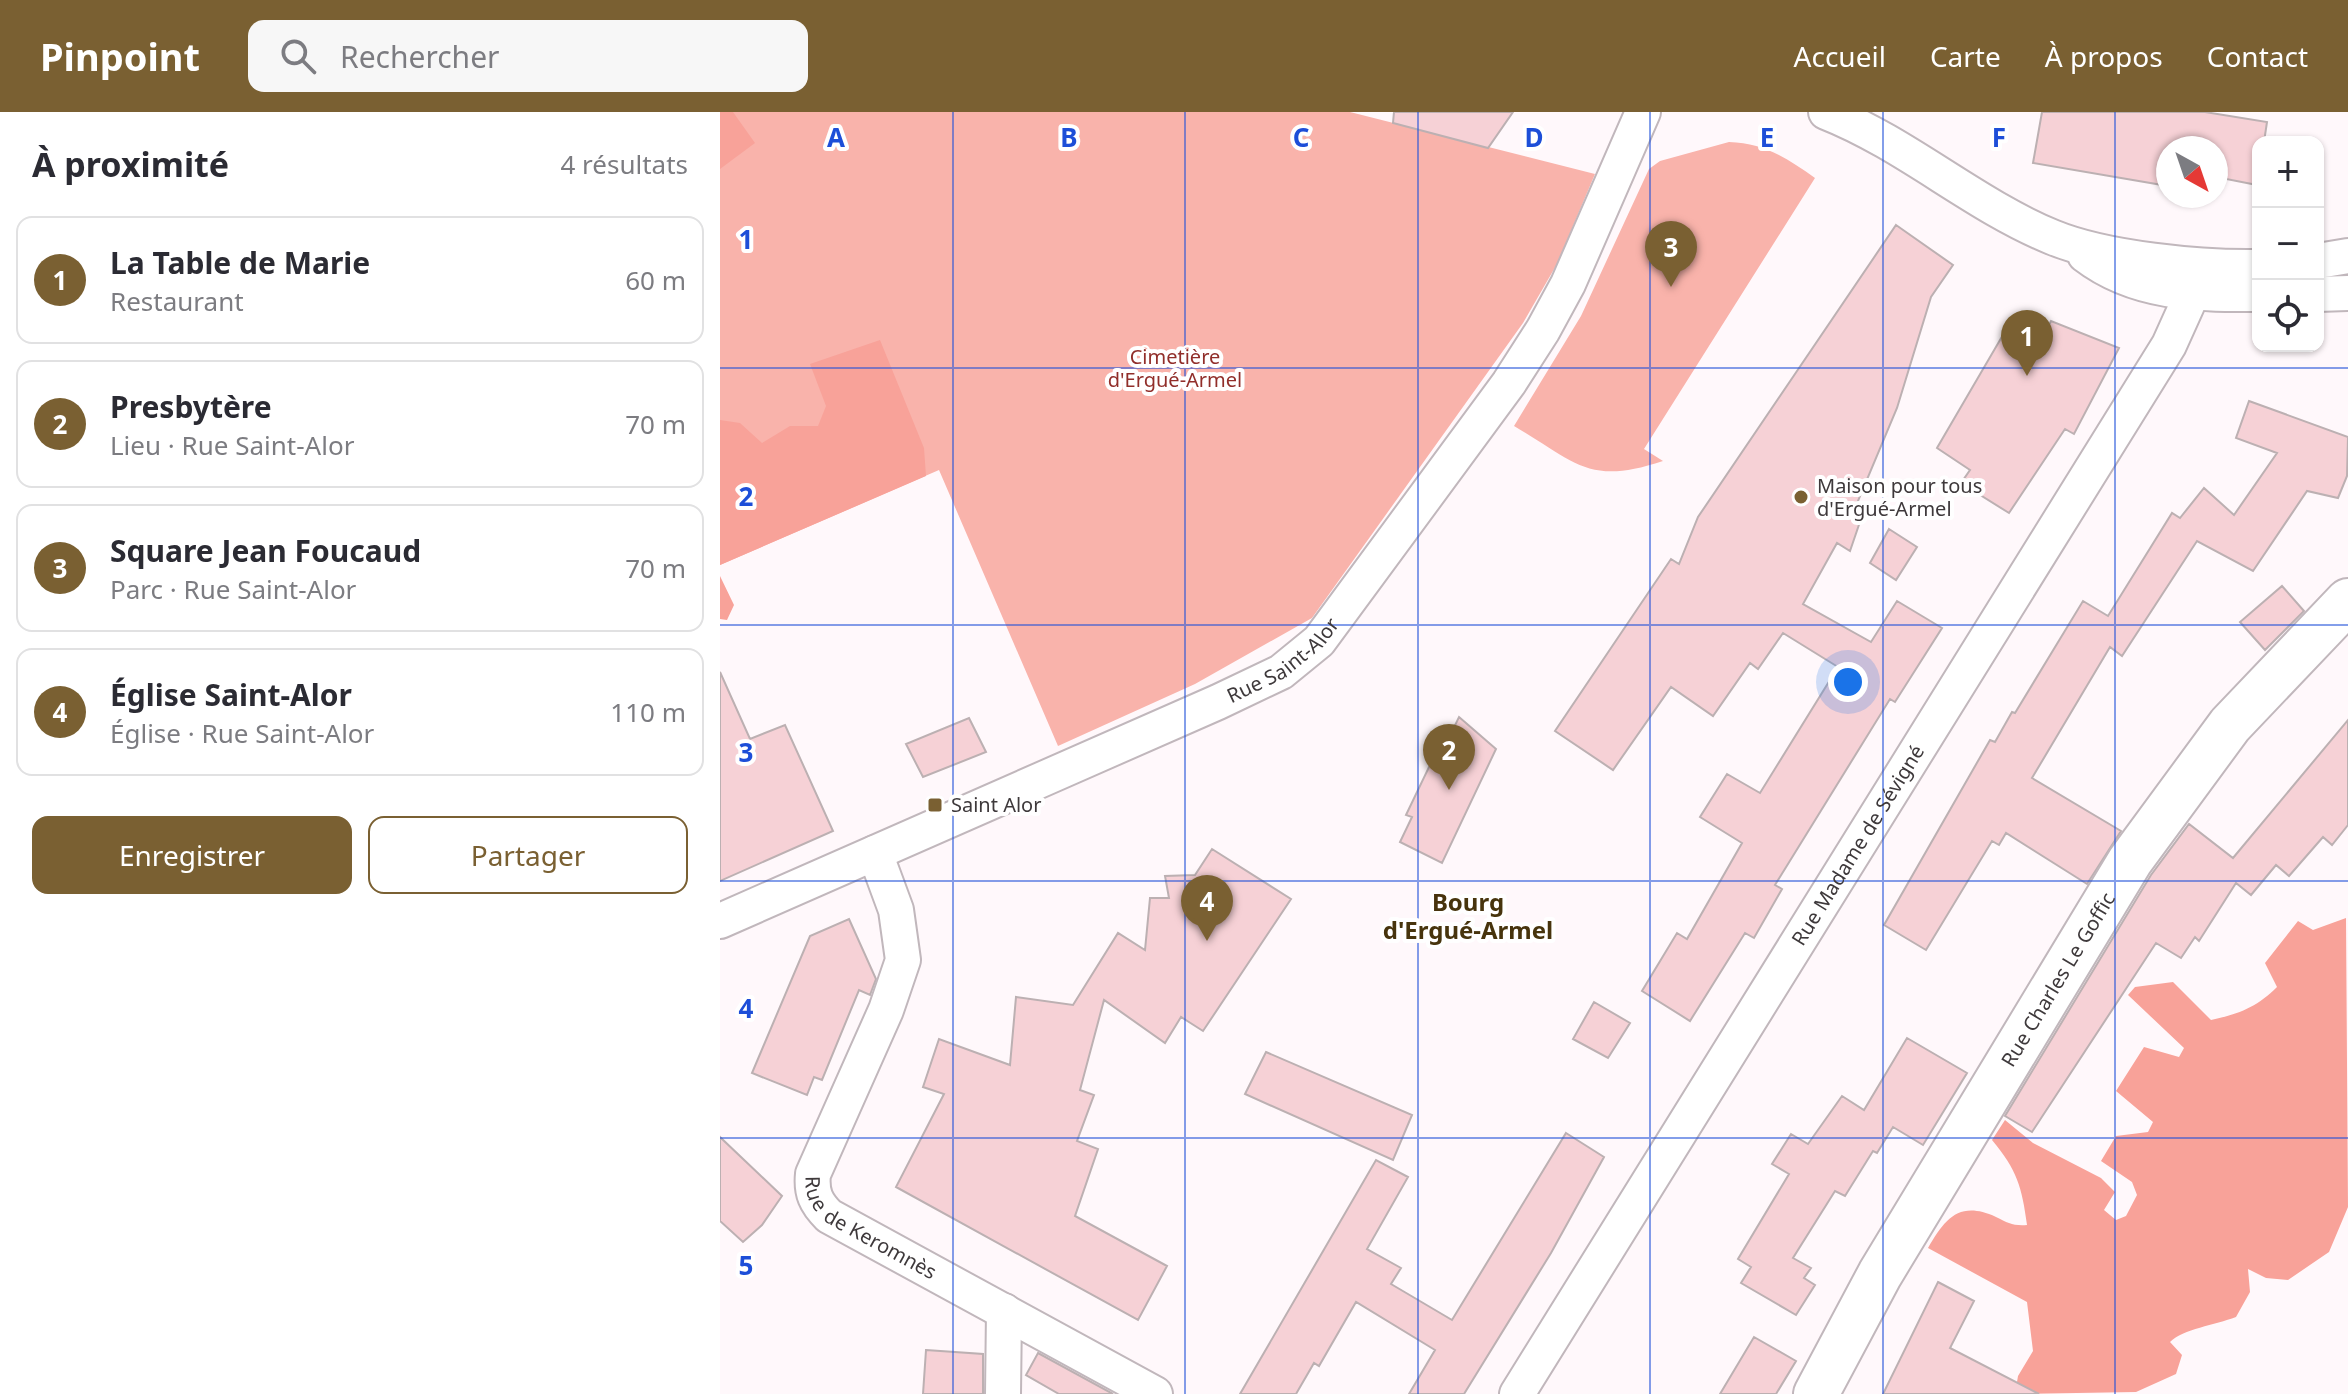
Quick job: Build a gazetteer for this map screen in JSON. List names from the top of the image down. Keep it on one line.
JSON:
{"streets":{"street":["Rue Saint-Alor","Rue Madame de Sévigné","Rue Charles Le Goffic","Rue de Keromnès"]},"crossings":[["Rue Saint-Alor","Rue de Keromnès"]],"districts":["Bourg d'Ergué-Armel"],"parks":["Cimetière d'Ergué-Armel"],"places":{"other":["Maison pour tous d'Ergué-Armel"],"transit":["Saint Alor"]},"north":"bottom right","page":{"header":"Pinpoint","search":"Rechercher","nav":["Accueil","Carte","À propos","Contact"],"heading":["À proximité","4 résultats"],"map_buttons":["+","−"],"list":[{"mark":"1","name":"La Table de Marie","note":"Restaurant","value":"60 m"},{"mark":"2","name":"Presbytère","note":"Lieu · Rue Saint-Alor","value":"70 m"},{"mark":"3","name":"Square Jean Foucaud","note":"Parc · Rue Saint-Alor","value":"70 m"},{"mark":"4","name":"Église Saint-Alor","note":"Église · Rue Saint-Alor","value":"110 m"}],"pins":["3","1","2","4"],"buttons":["Enregistrer","Partager"]},"grid":{"columns":["A","B","C","D","E","F"],"rows":["1","2","3","4","5"]}}
